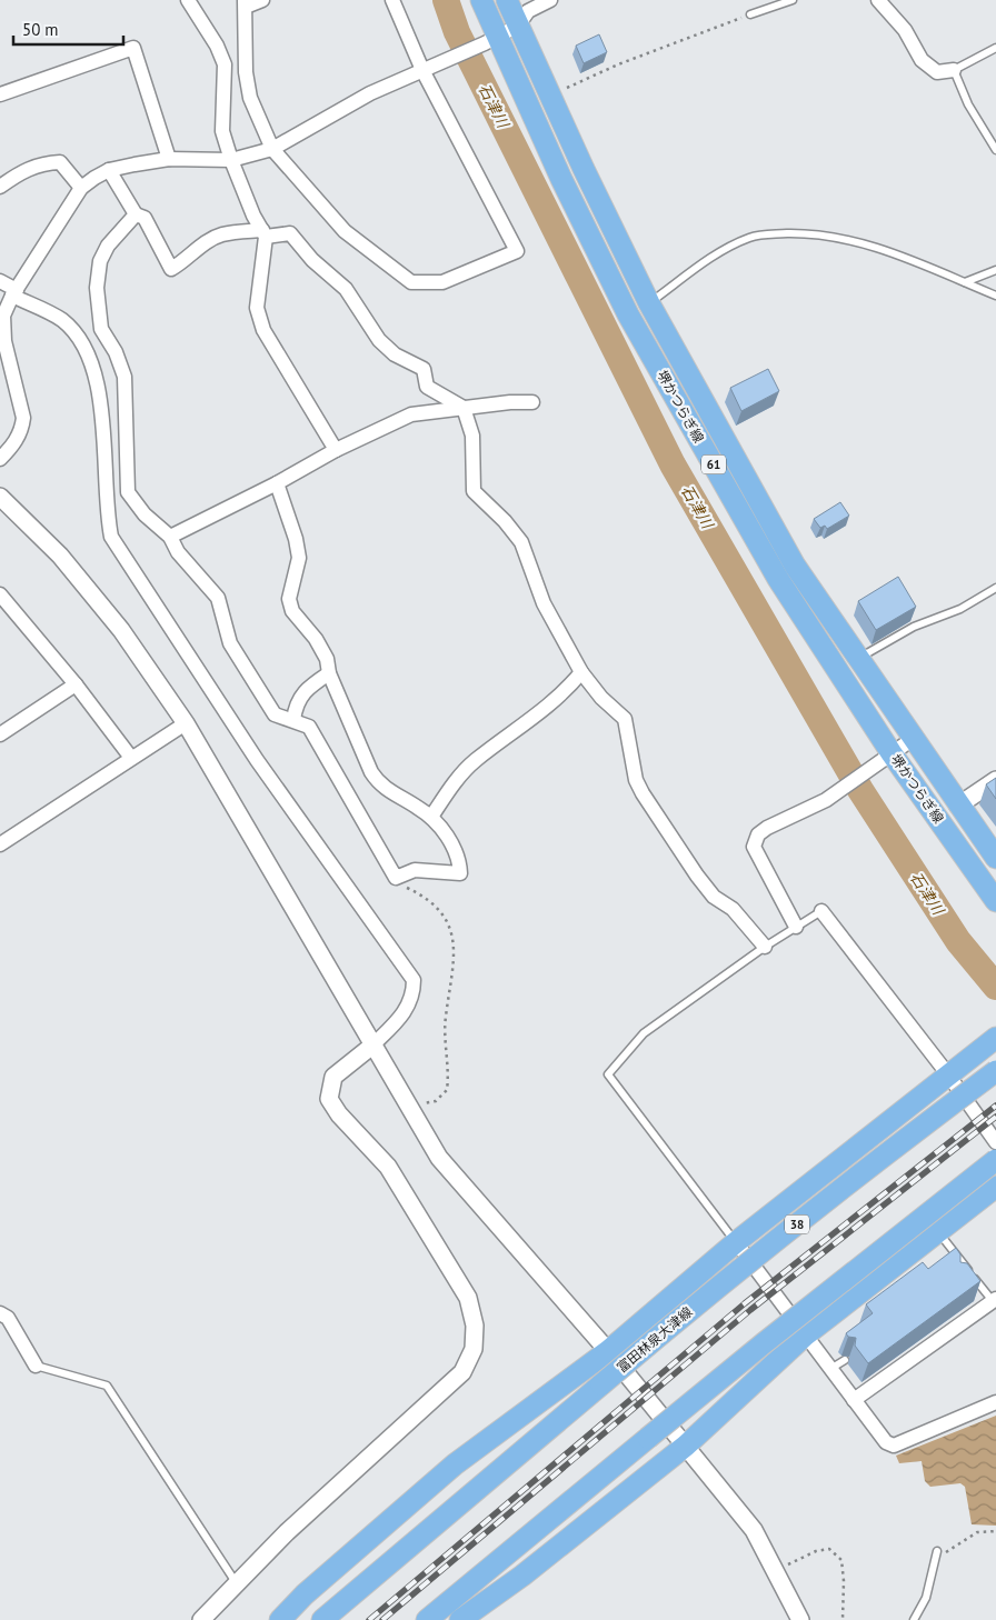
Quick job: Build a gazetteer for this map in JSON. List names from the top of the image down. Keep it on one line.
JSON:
{"streets":{"main road":["堺かつらぎ線","61","38","富田林泉大津線"]},"water":["石津川"],"scale_bar":"50 m"}
